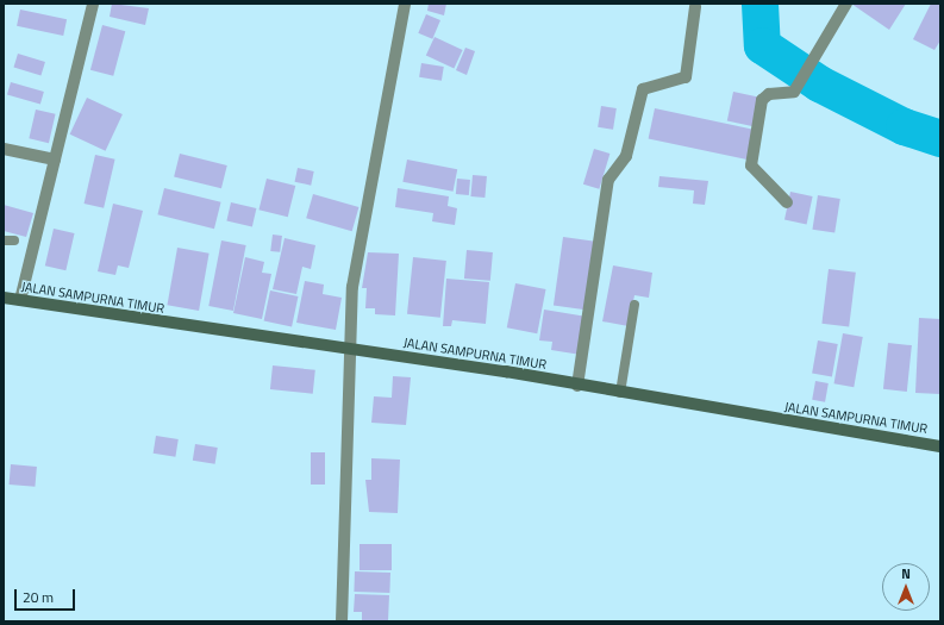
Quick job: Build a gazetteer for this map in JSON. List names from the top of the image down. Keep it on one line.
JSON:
{"streets":{"street":["JALAN SAMPURNA TIMUR"]},"scale_bar":"20 m","north":"top"}
